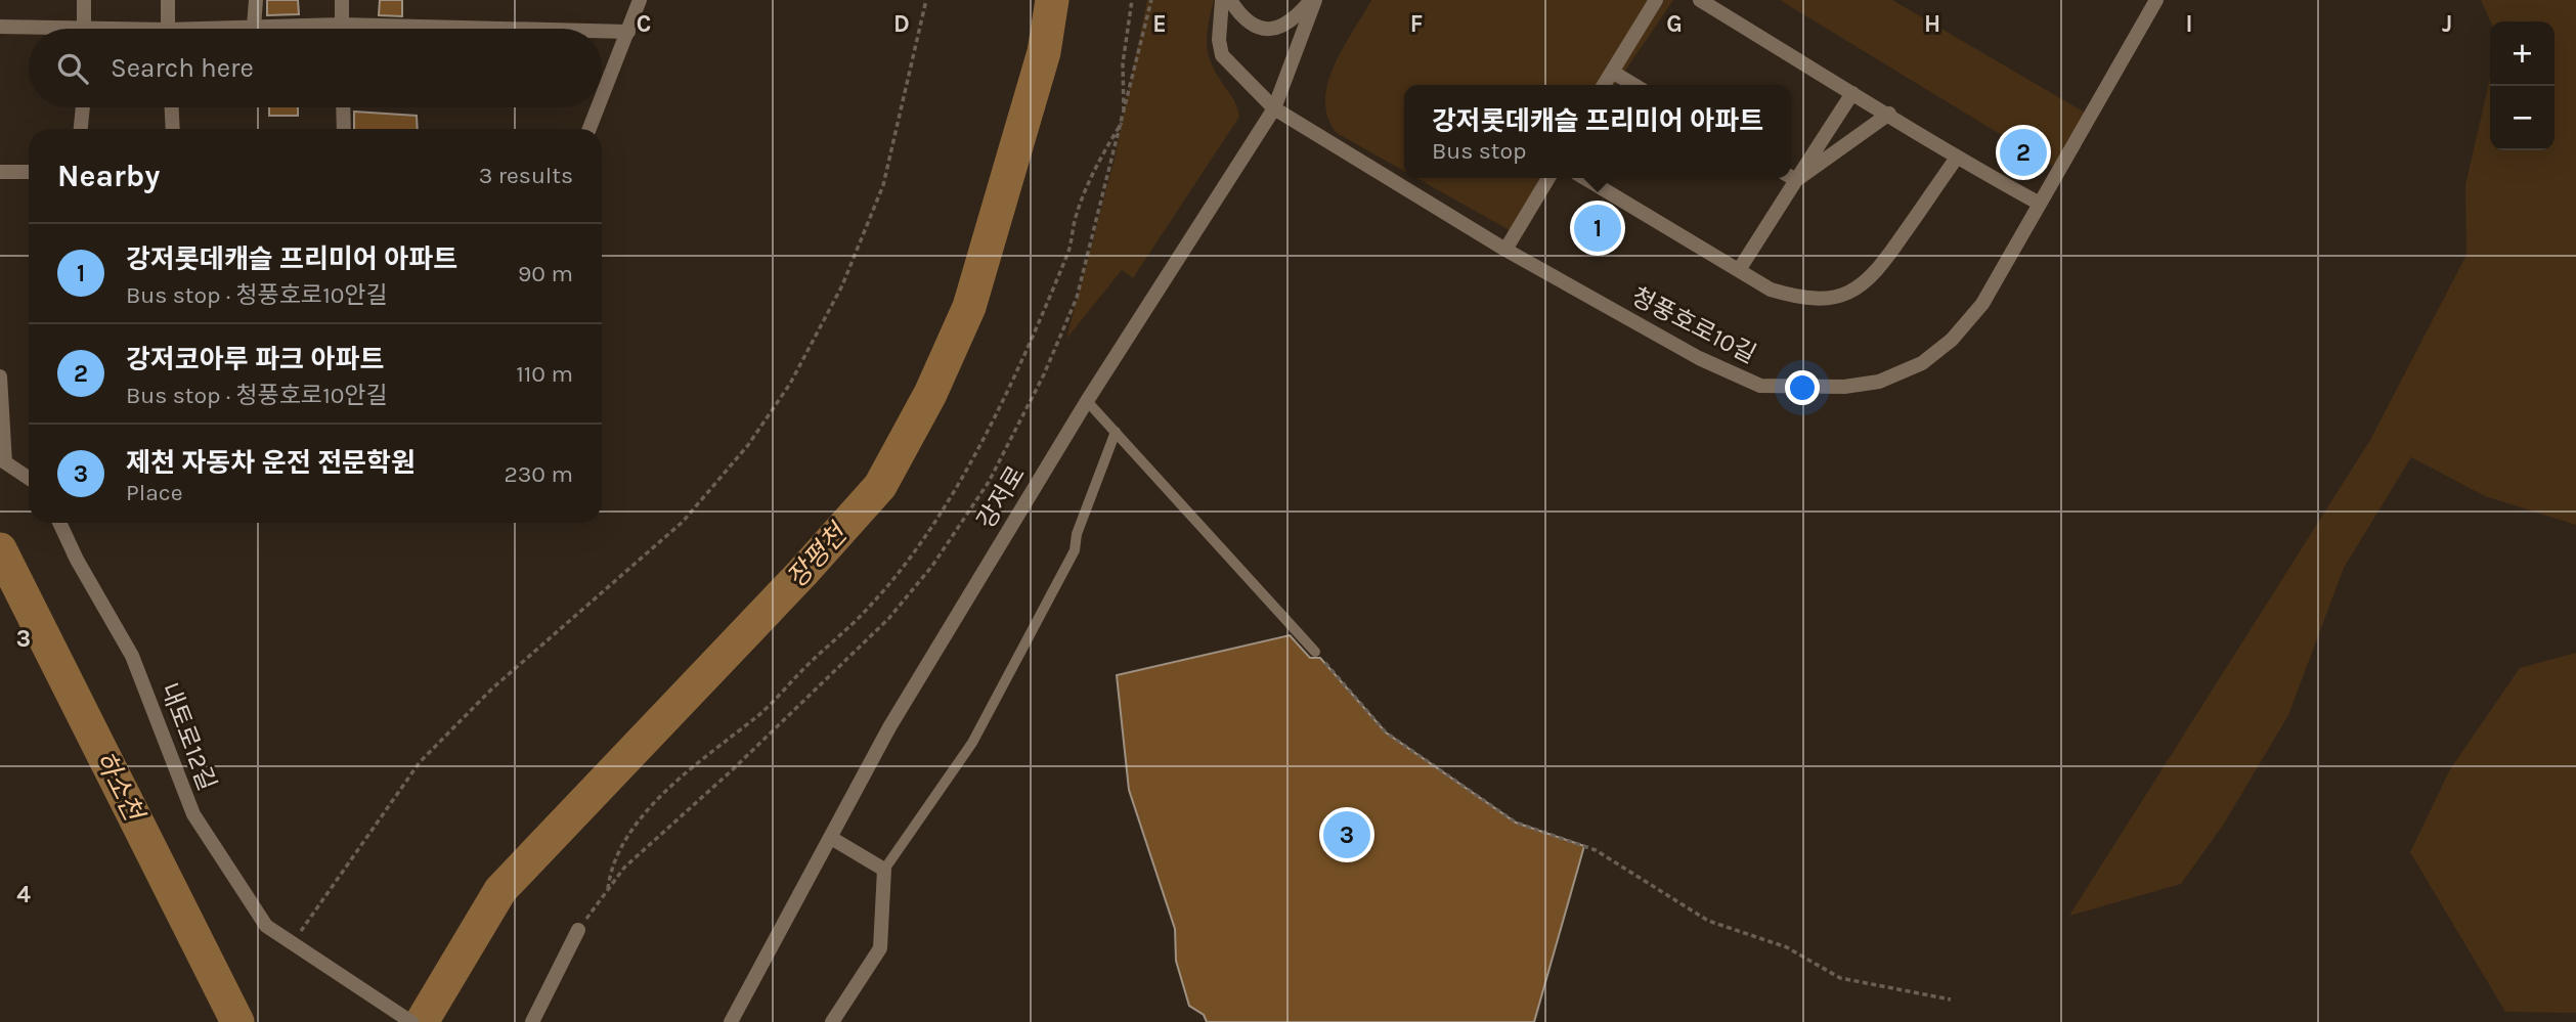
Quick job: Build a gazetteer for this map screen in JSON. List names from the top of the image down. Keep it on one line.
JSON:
{"streets":{"street":["청풍호로10길","강저로","내토로12길"]},"crossings":[["청풍호로10길","강저로"]],"water":["장평천","하소천"],"page":{"map_buttons":["+","−"],"search":"Search here","popup":["강저롯데캐슬 프리미어 아파트","Bus stop"],"pins":["2","1","3"],"heading":["Nearby","3 results"],"list":[{"mark":"1","name":"강저롯데캐슬 프리미어 아파트","note":"Bus stop · 청풍호로10안길","value":"90 m"},{"mark":"2","name":"강저코아루 파크 아파트","note":"Bus stop · 청풍호로10안길","value":"110 m"},{"mark":"3","name":"제천 자동차 운전 전문학원","note":"Place","value":"230 m"}]},"grid":{"columns":["C","D","E","F","G","H","I","J"],"rows":["3","4"]}}
